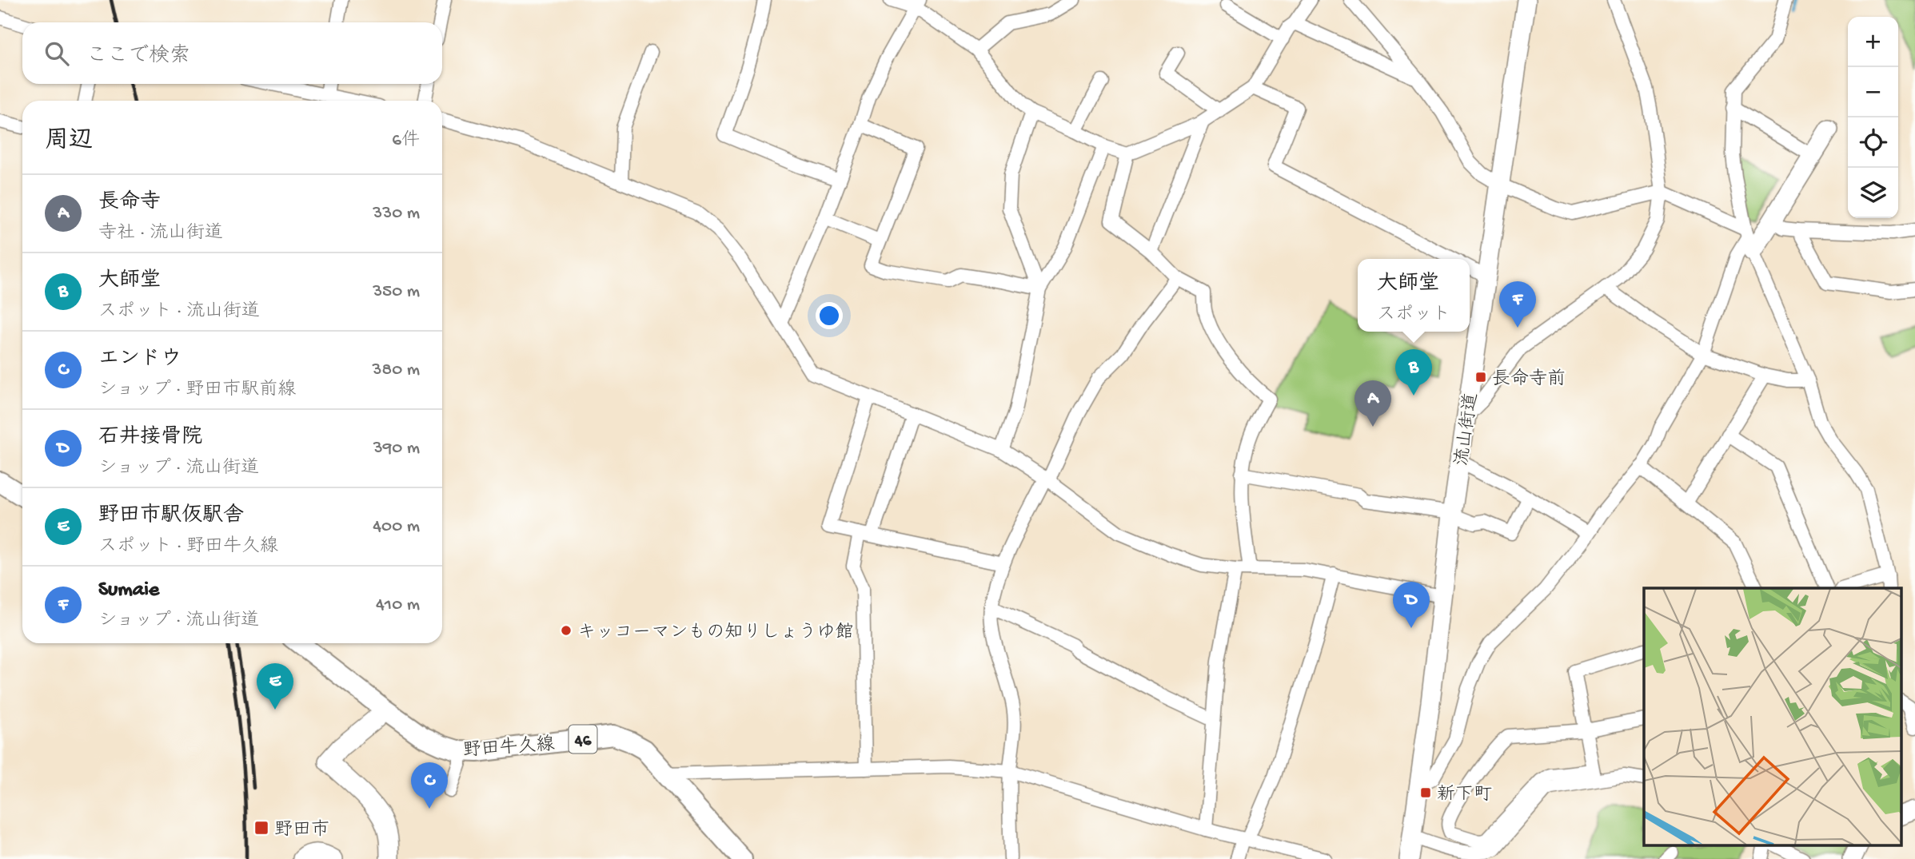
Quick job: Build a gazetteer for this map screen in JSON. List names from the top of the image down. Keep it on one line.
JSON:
{"streets":{"main road":["46","野田牛久線"],"street":["流山街道"]},"places":{"transit":["長命寺前","新下町","野田市"],"other":["キッコーマンもの知りしょうゆ館"]},"page":{"map_buttons":["+","−"],"search":"ここで検索","heading":["周辺","6件"],"list":[{"mark":"A","name":"長命寺","note":"寺社 · 流山街道","value":"330 m"},{"mark":"B","name":"大師堂","note":"スポット · 流山街道","value":"350 m"},{"mark":"C","name":"エンドウ","note":"ショップ · 野田市駅前線","value":"380 m"},{"mark":"D","name":"石井接骨院","note":"ショップ · 流山街道","value":"390 m"},{"mark":"E","name":"野田市駅仮駅舎","note":"スポット · 野田牛久線","value":"400 m"},{"mark":"F","name":"Sumaie","note":"ショップ · 流山街道","value":"410 m"}],"popup":["大師堂","スポット"],"pins":["F","B","A","D","E","C"]}}
